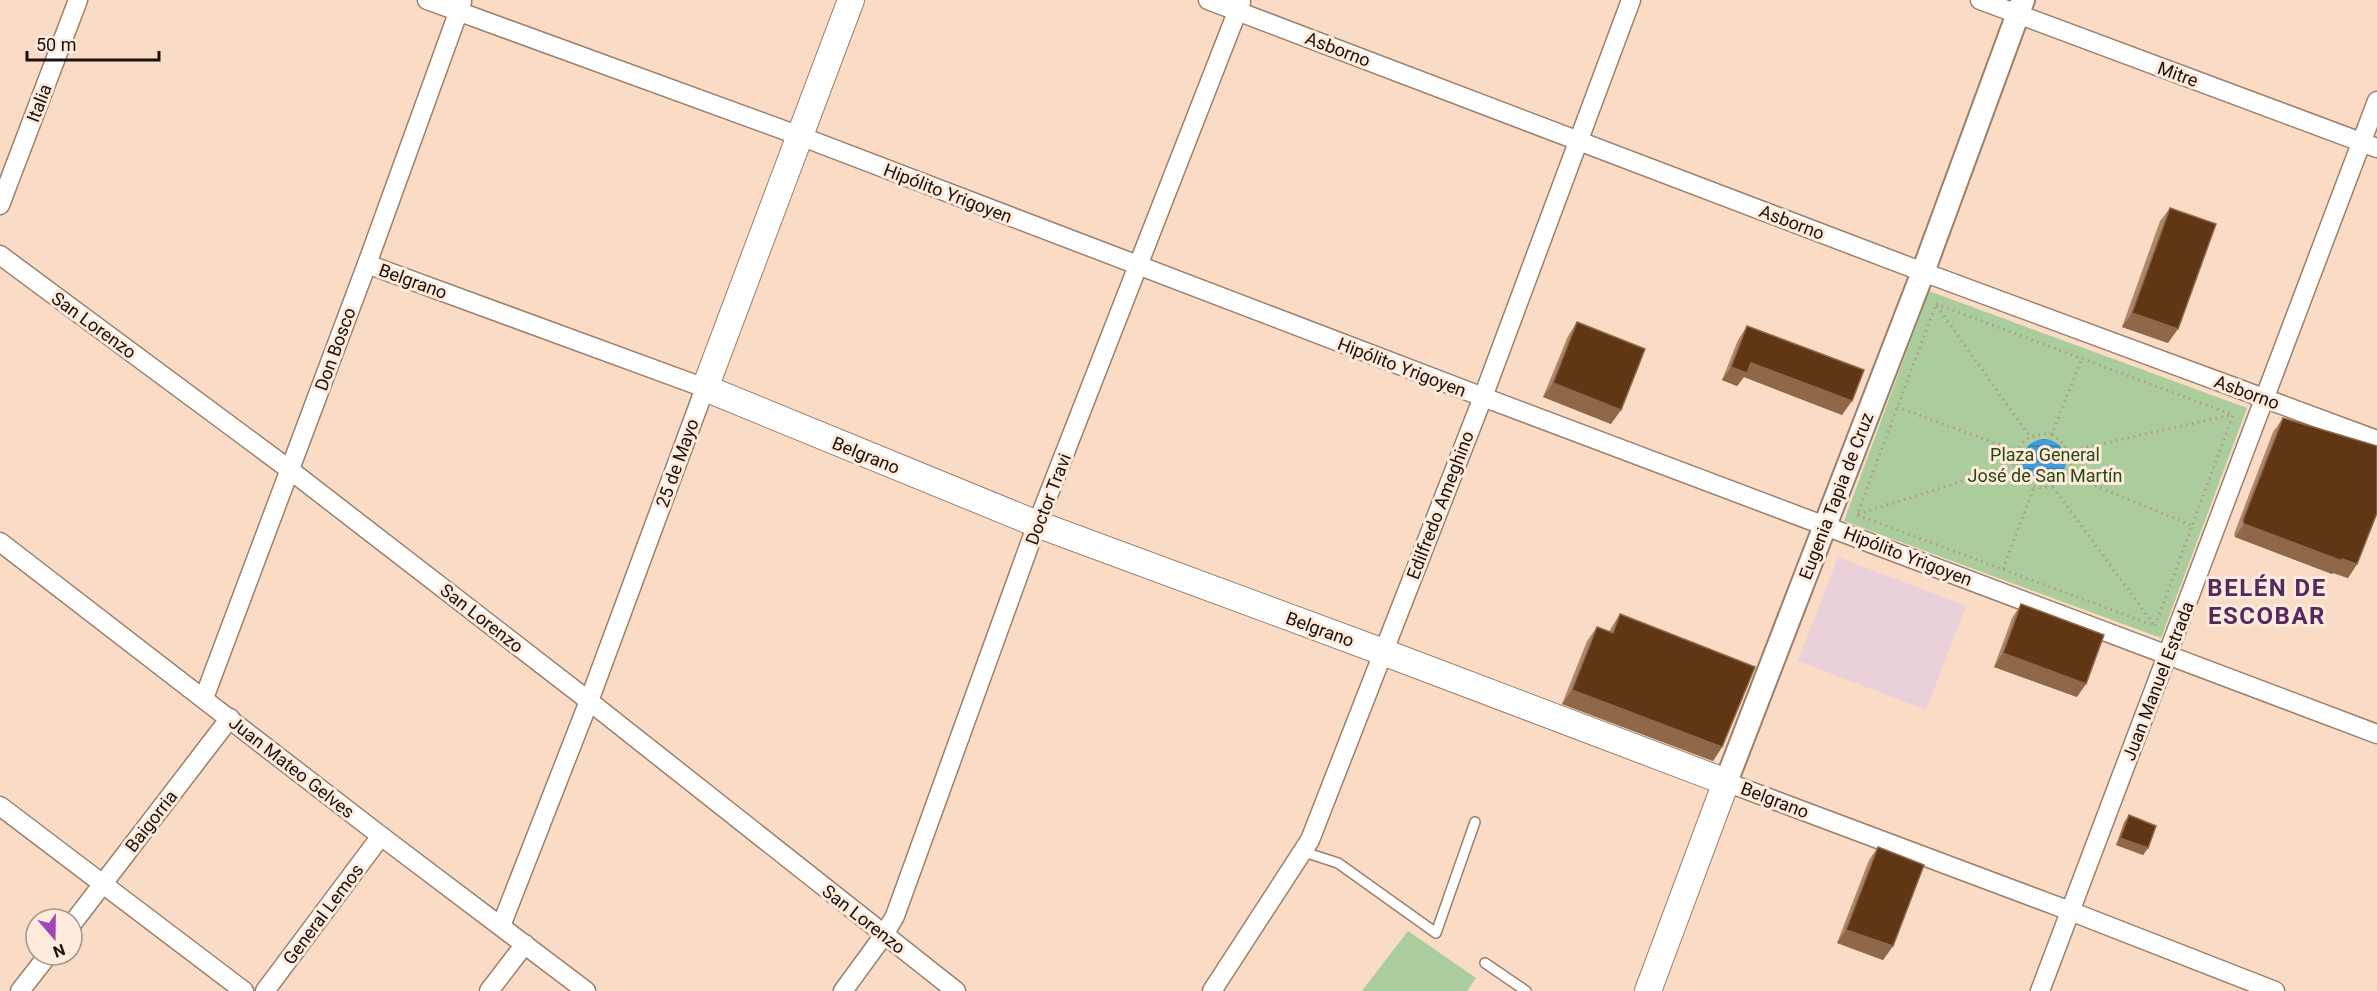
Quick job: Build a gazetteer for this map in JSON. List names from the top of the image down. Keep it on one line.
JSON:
{"streets":{"main road":["Belgrano","25 de Mayo","Eugenia Tapia de Cruz"],"street":["Asborno","Mitre","Italia","Hipólito Yrigoyen","San Lorenzo","Don Bosco","Doctor Travi","Edilfredo Ameghino","Juan Manuel Estrada","Juan Mateo Gelves","Baigorria","General Lemos"]},"crossings":[["Asborno","Eugenia Tapia de Cruz"],["Asborno","Doctor Travi"],["Asborno","Edilfredo Ameghino"],["Asborno","Juan Manuel Estrada"],["Mitre","Eugenia Tapia de Cruz"],["Mitre","Juan Manuel Estrada"],["Hipólito Yrigoyen","Don Bosco"],["Hipólito Yrigoyen","25 de Mayo"],["Hipólito Yrigoyen","Eugenia Tapia de Cruz"],["Hipólito Yrigoyen","Doctor Travi"],["Hipólito Yrigoyen","Edilfredo Ameghino"],["Hipólito Yrigoyen","Juan Manuel Estrada"],["Belgrano","Don Bosco"],["Belgrano","25 de Mayo"],["Belgrano","Eugenia Tapia de Cruz"],["Belgrano","Doctor Travi"],["Belgrano","Edilfredo Ameghino"],["Belgrano","Juan Manuel Estrada"],["San Lorenzo","Don Bosco"],["San Lorenzo","25 de Mayo"],["San Lorenzo","Doctor Travi"],["Don Bosco","Juan Mateo Gelves"],["25 de Mayo","Juan Mateo Gelves"],["Juan Mateo Gelves","Baigorria"],["Juan Mateo Gelves","General Lemos"]],"districts":["BELÉN DE ESCOBAR"],"parks":["Plaza General José de San Martín"],"scale_bar":"50 m","north":"bottom"}
